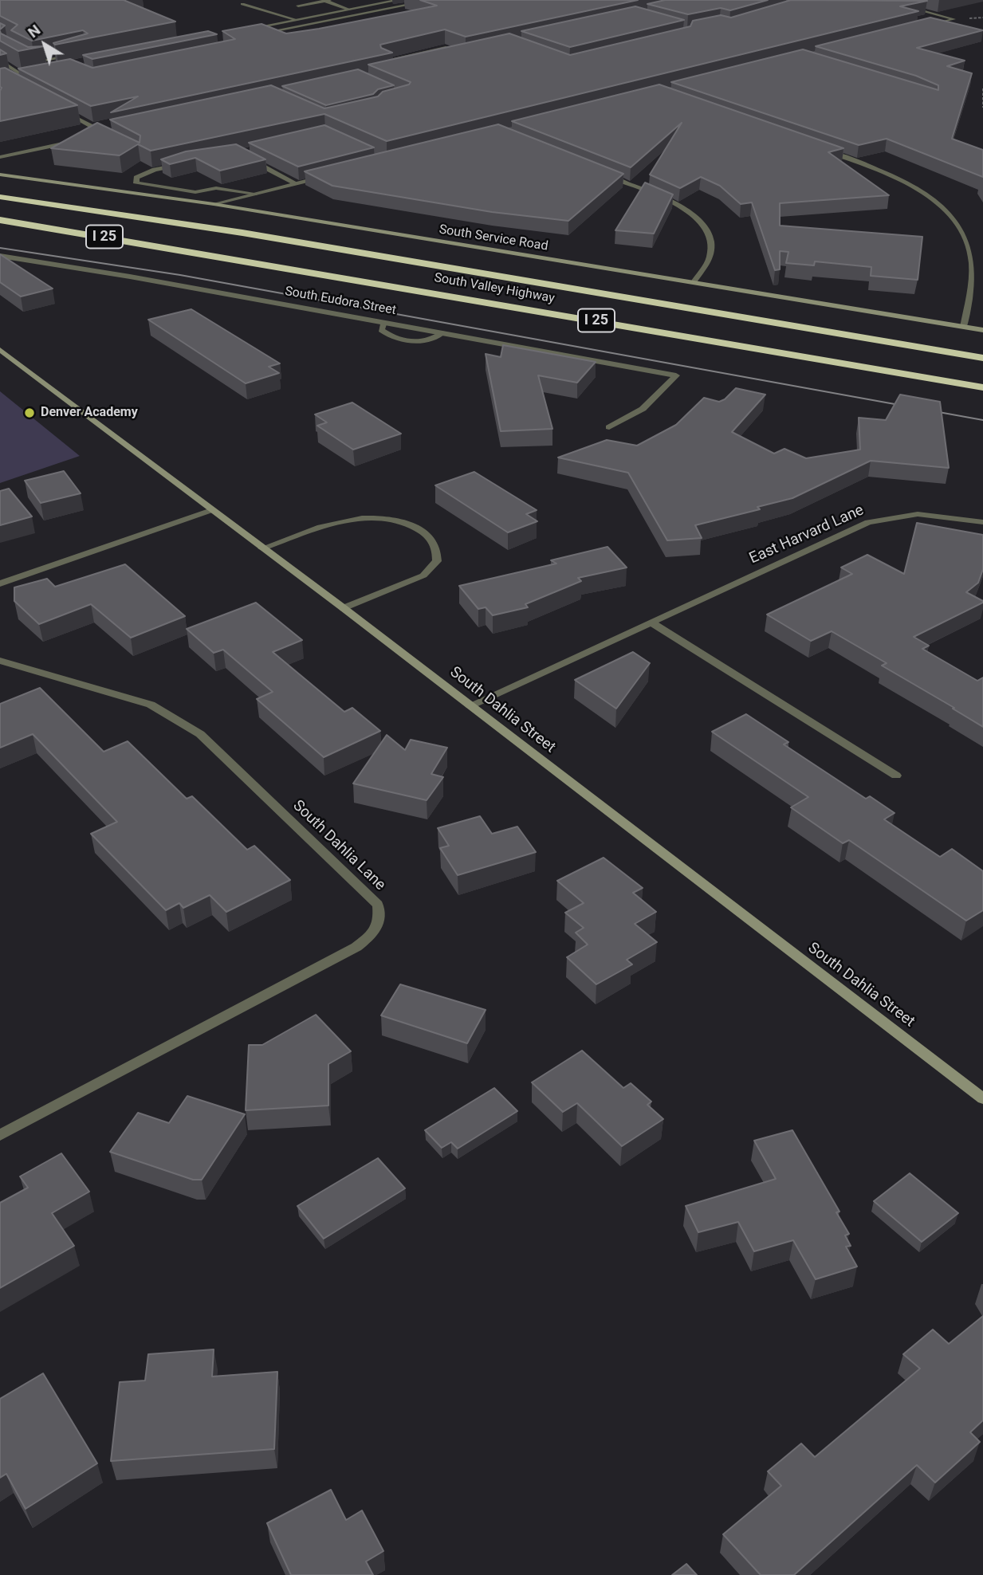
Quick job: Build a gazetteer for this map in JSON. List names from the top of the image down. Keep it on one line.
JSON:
{"streets":{"highway":["I 25","South Valley Highway"],"street":["South Service Road","South Eudora Street","East Harvard Lane","South Dahlia Street","South Dahlia Lane"]},"crossings":[["East Harvard Lane","South Dahlia Street"]],"places":["Denver Academy"],"north":"top left"}
